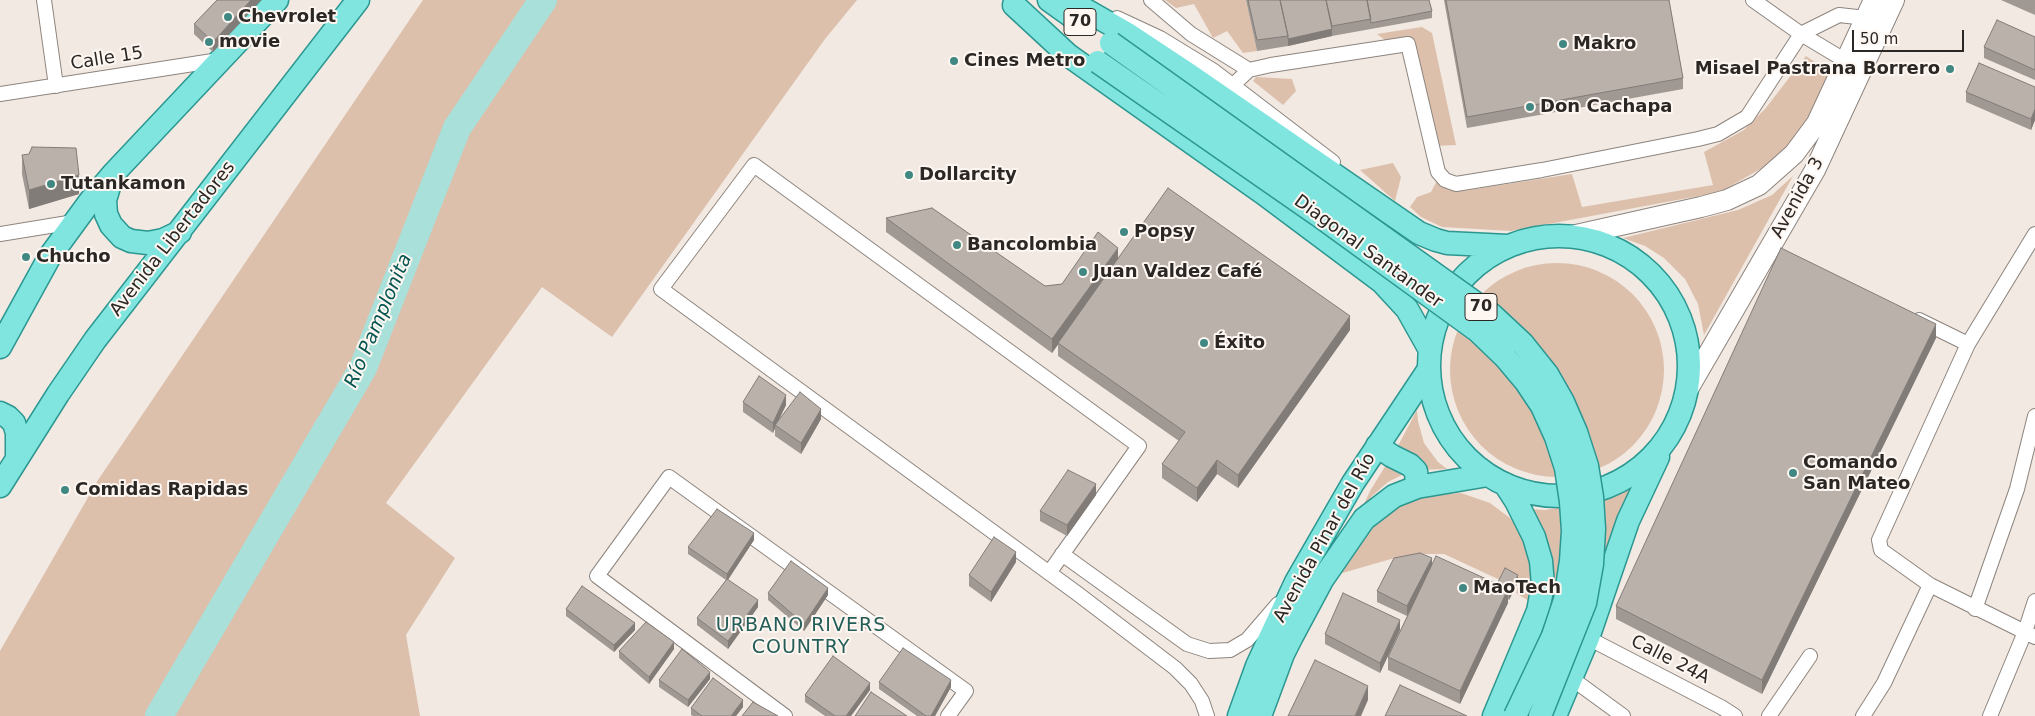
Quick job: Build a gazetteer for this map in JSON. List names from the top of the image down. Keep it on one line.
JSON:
{"streets":{"main road":["70","Avenida 3","Avenida Libertadores","Diagonal Santander","Avenida Pinar del Río"],"street":["Calle 15","Calle 24A"]},"districts":["URBANO RIVERS COUNTRY"],"water":["Río Pamplonita"],"places":["Chevrolet","movie","Makro","Cines Metro","Misael Pastrana Borrero","Don Cachapa","Dollarcity","Tutankamon","Popsy","Bancolombia","Chucho","Juan Valdez Café","Éxito","Comando San Mateo","Comidas Rapidas","MaoTech"],"scale_bar":"50 m"}
